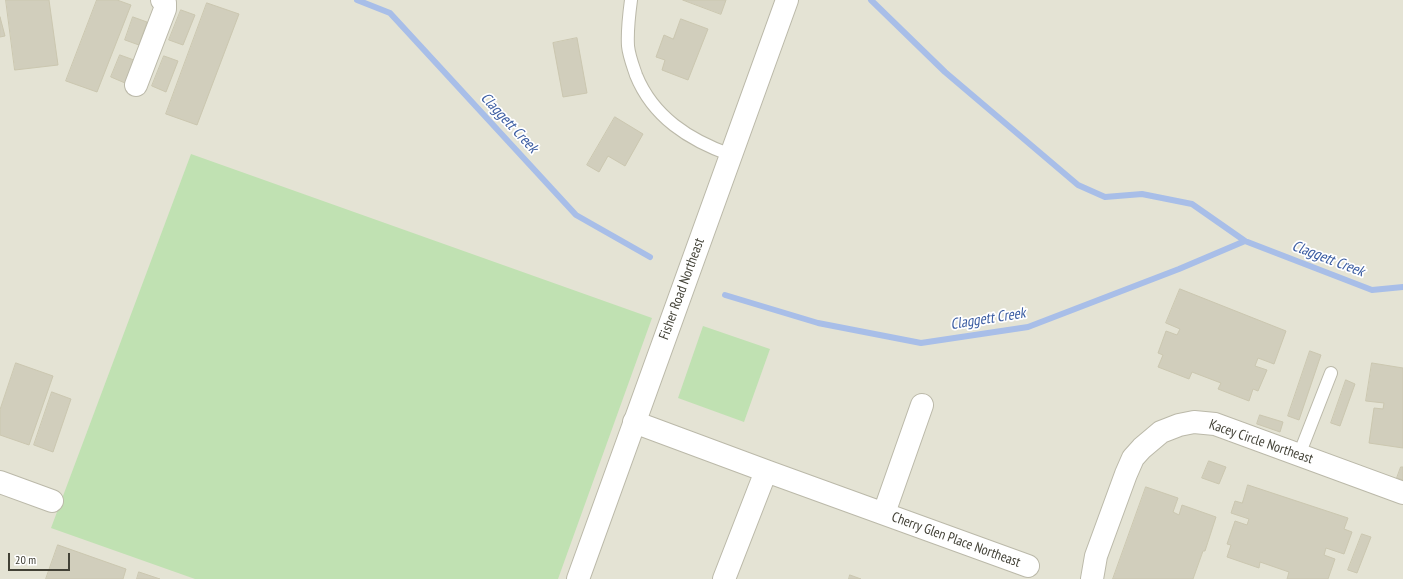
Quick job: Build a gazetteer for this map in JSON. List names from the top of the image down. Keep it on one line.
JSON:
{"streets":{"street":["Fisher Road Northeast","Kacey Circle Northeast","Cherry Glen Place Northeast"]},"crossings":[["Fisher Road Northeast","Cherry Glen Place Northeast"]],"water":["Claggett Creek"],"scale_bar":"20 m"}
